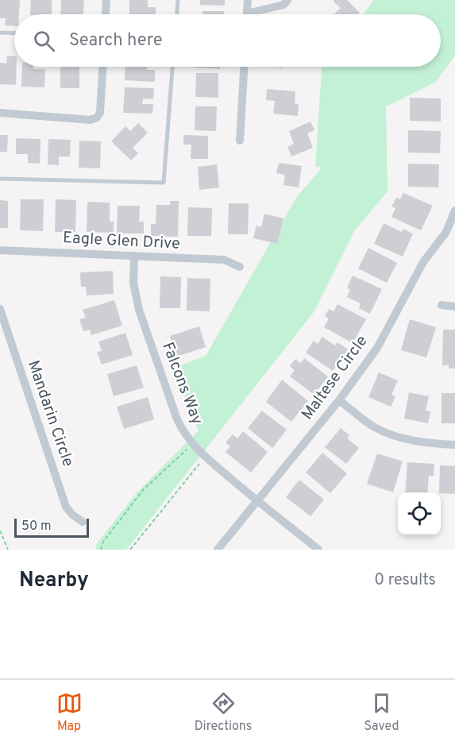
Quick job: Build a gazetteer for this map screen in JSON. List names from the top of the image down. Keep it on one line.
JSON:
{"streets":{"street":["Eagle Glen Drive","Maltese Circle","Falcons Way","Mandarin Circle"]},"crossings":[["Eagle Glen Drive","Falcons Way"],["Maltese Circle","Falcons Way"]],"scale_bar":"50 m","page":{"search":"Search here","scale":"50 m","heading":["Nearby","0 results"],"nav":["Map","Directions","Saved"]}}
